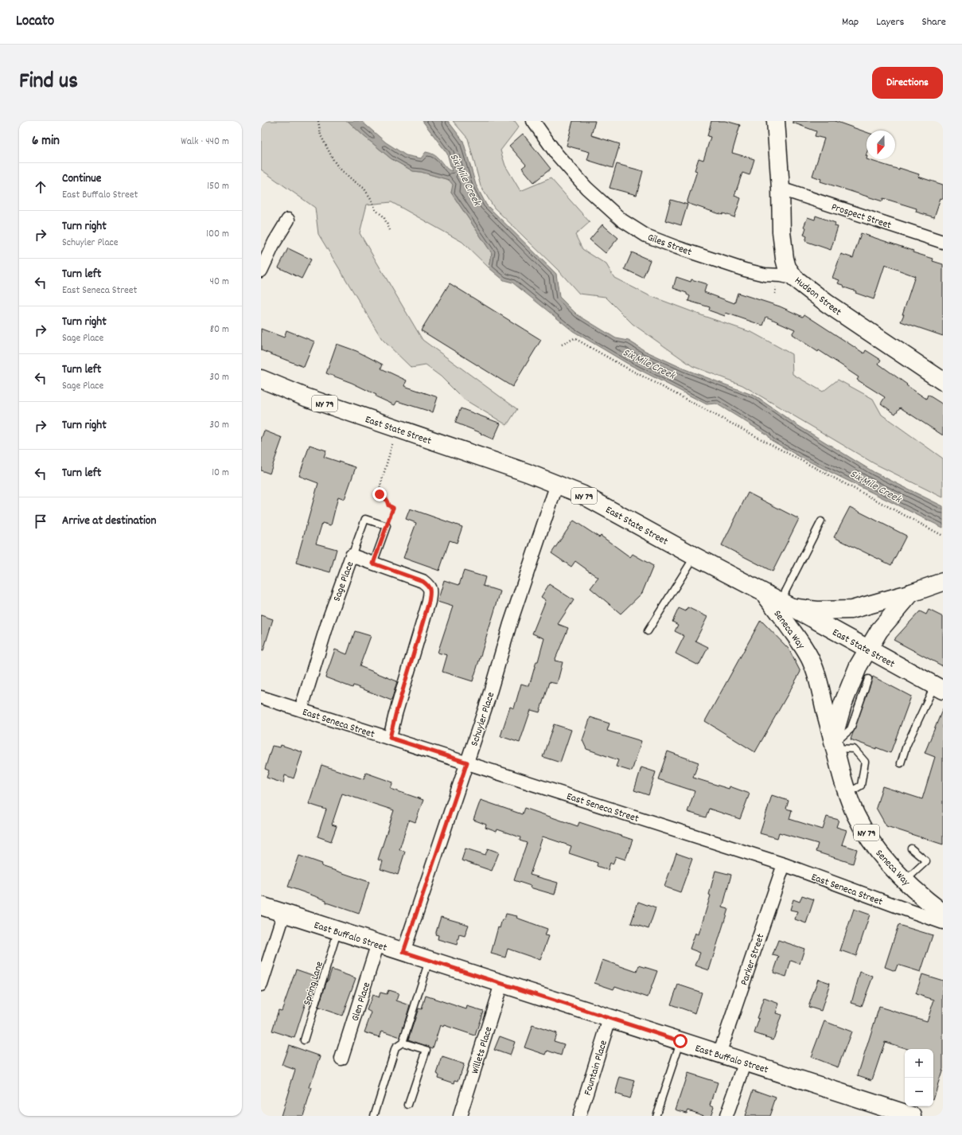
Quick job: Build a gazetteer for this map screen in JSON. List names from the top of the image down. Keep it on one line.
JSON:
{"streets":{"main road":["Hudson Street","NY 79","East State Street","Seneca Way","East Buffalo Street"],"street":["Prospect Street","Giles Street","Sage Place","Schuyler Place","East Seneca Street","Parker Street","Glen Place","Willets Place","Fountain Place"],"lane":["Spring Lane"]},"crossings":[["Prospect Street","Hudson Street"],["Giles Street","Hudson Street"],["NY 79","East State Street"],["NY 79","Seneca Way"],["East State Street","Seneca Way"],["East State Street","Schuyler Place"],["Sage Place","East Seneca Street"],["Schuyler Place","East Seneca Street"],["Schuyler Place","East Buffalo Street"],["East Seneca Street","Parker Street"],["East Buffalo Street","Parker Street"],["East Buffalo Street","Spring Lane"],["East Buffalo Street","Glen Place"],["East Buffalo Street","Willets Place"],["East Buffalo Street","Fountain Place"]],"water":["Six Mile Creek"],"north":"bottom","page":{"header":"Locato","nav":["Map","Layers","Share"],"title":"Find us","buttons":"Directions","heading":["6 min","Walk · 440 m"],"list":[["Continue","East Buffalo Street","150 m"],["Turn right","Schuyler Place","100 m"],["Turn left","East Seneca Street","40 m"],["Turn right","Sage Place","80 m"],["Turn left","Sage Place","30 m"],["Turn right","30 m"],["Turn left","10 m"],"Arrive at destination"],"map_buttons":["+","−"]}}
